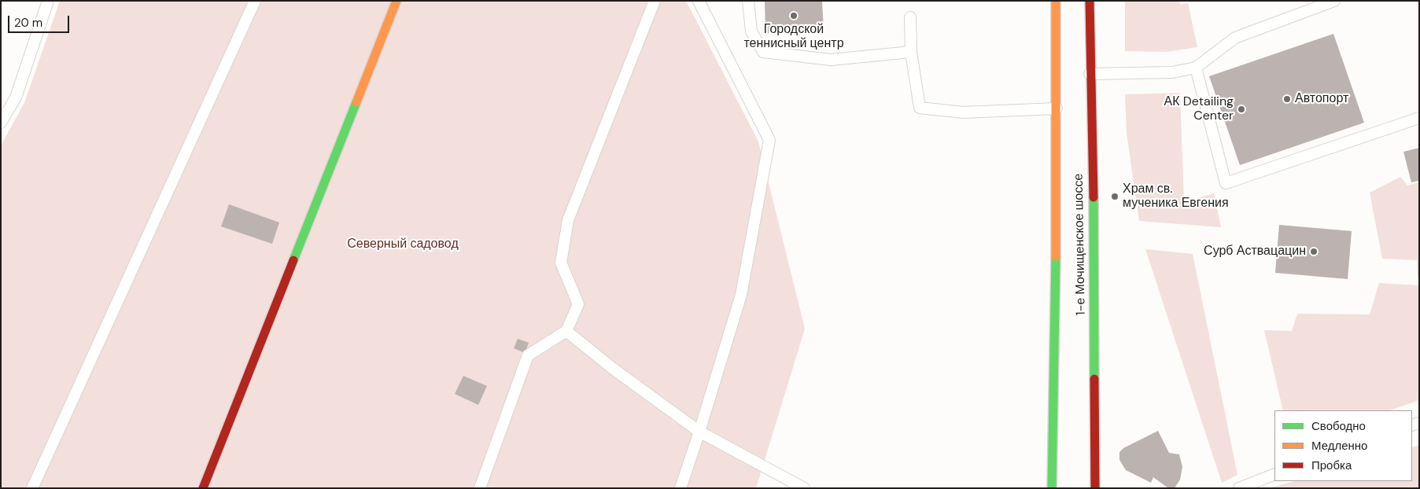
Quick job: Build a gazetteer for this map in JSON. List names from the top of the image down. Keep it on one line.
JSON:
{"streets":{"main road":["1-е Мочищенское шоссе"]},"parks":["Северный садовод"],"places":["Городской теннисный центр","Автопорт","АК Detailing Center","Храм св. мученика Евгения","Сурб Аствацацин"],"legend":["Свободно","Медленно","Пробка"],"scale_bar":"20 m"}
